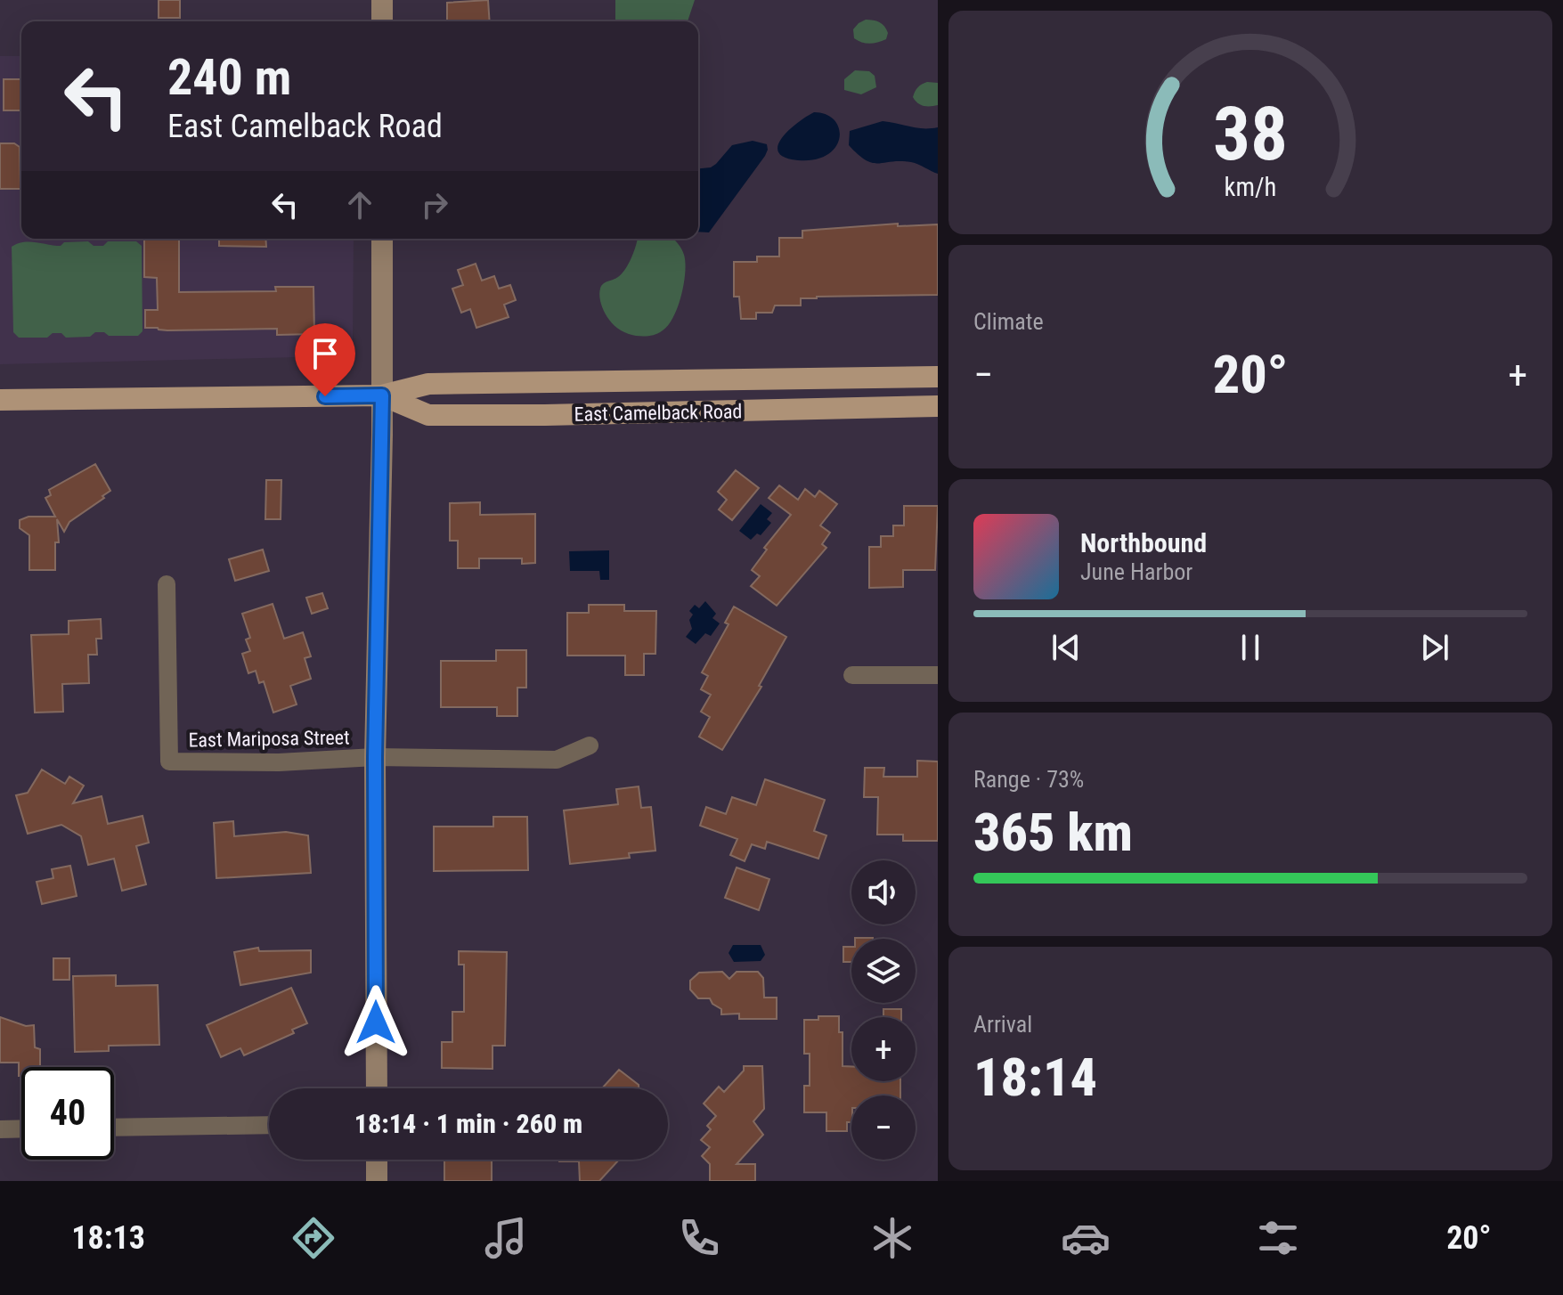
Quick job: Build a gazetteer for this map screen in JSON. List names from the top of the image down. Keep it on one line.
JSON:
{"streets":{"main road":["East Camelback Road"],"street":["East Mariposa Street"]},"page":{"turn":["240 m","East Camelback Road"],"tile":["Climate",["Range · 73%","365 km"],["Arrival","18:14"]],"heat":["−","20°","+"],"song":["Northbound","June Harbor"],"map_buttons":["+","−"],"limit":"40","trip":"18:14 · 1 min · 260 m","tabs":["18:13","20°"],"gauge":["38","km/h"]}}
